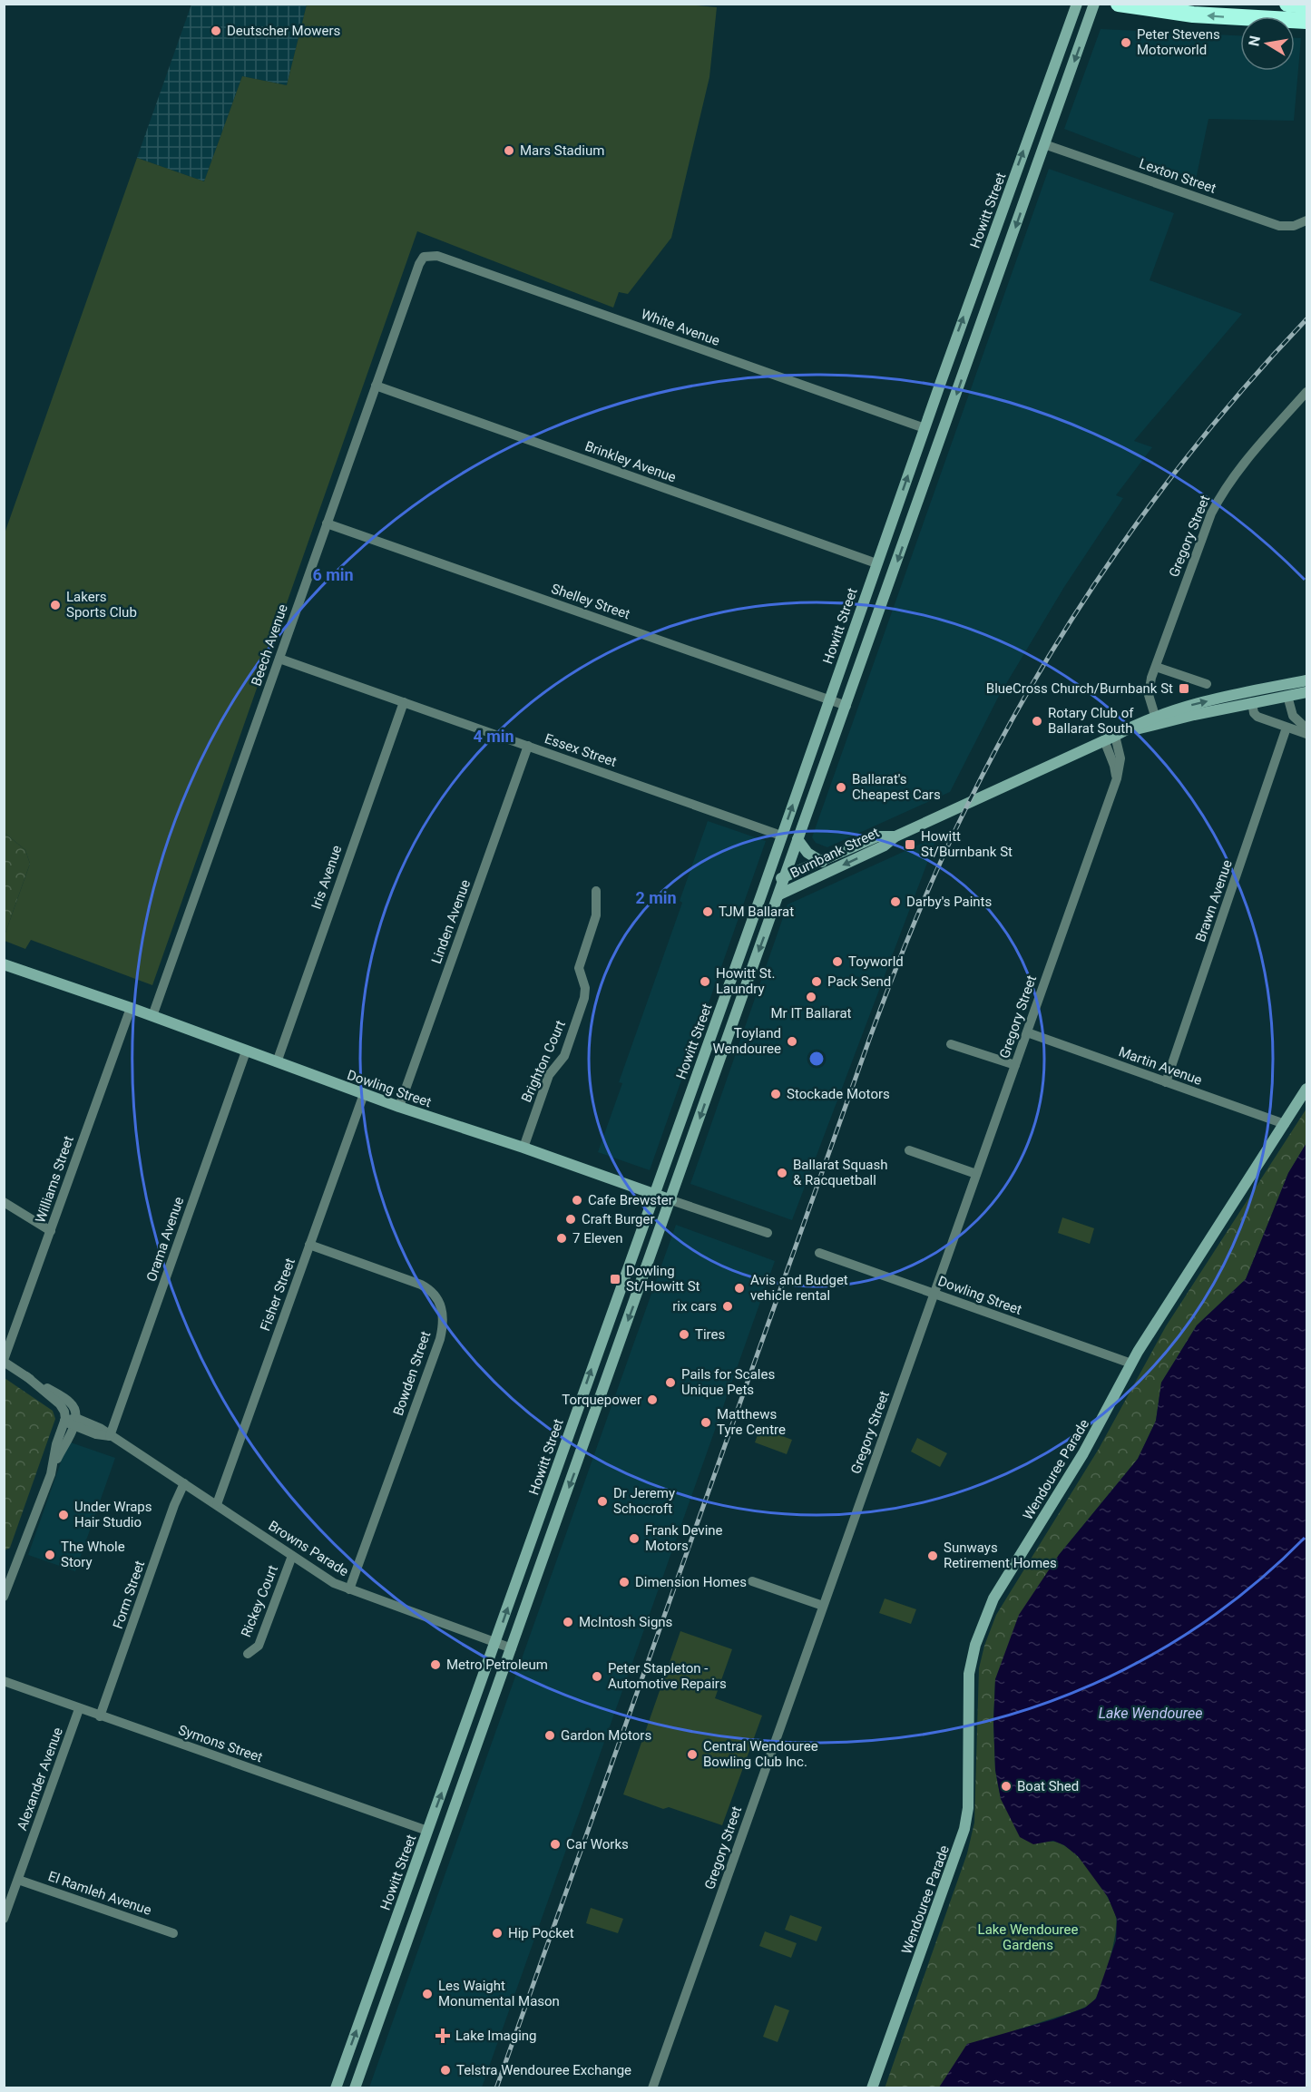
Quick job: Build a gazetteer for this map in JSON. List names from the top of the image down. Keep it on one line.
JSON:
{"streets":{"main road":["Howitt Street","Burnbank Street","Dowling Street","Wendouree Parade"],"street":["Lexton Street","White Avenue","Brinkley Avenue","Gregory Street","Shelley Street","Beech Avenue","Essex Street","Iris Avenue","Brawn Avenue","Linden Avenue","Brighton Court","Martin Avenue","Williams Street","Orama Avenue","Fisher Street","Bowden Street","Browns Parade","Form Street","Rickey Court","Symons Street","Alexander Avenue","El Ramleh Avenue"]},"crossings":[["Howitt Street","White Avenue"],["Howitt Street","Brinkley Avenue"],["Howitt Street","Shelley Street"],["Howitt Street","Essex Street"],["Howitt Street","Burnbank Street"],["Howitt Street","Dowling Street"],["Howitt Street","Browns Parade"],["Howitt Street","Symons Street"],["White Avenue","Beech Avenue"],["Brinkley Avenue","Beech Avenue"],["Gregory Street","Burnbank Street"],["Gregory Street","Martin Avenue"],["Gregory Street","Dowling Street"],["Shelley Street","Beech Avenue"],["Beech Avenue","Essex Street"],["Beech Avenue","Dowling Street"],["Essex Street","Iris Avenue"],["Essex Street","Linden Avenue"],["Iris Avenue","Dowling Street"],["Brawn Avenue","Martin Avenue"],["Linden Avenue","Dowling Street"],["Brighton Court","Dowling Street"],["Martin Avenue","Wendouree Parade"],["Dowling Street","Williams Street"],["Dowling Street","Orama Avenue"],["Dowling Street","Fisher Street"],["Dowling Street","Wendouree Parade"],["Orama Avenue","Browns Parade"],["Fisher Street","Bowden Street"],["Fisher Street","Browns Parade"],["Bowden Street","Browns Parade"],["Browns Parade","Form Street"],["Browns Parade","Rickey Court"],["Form Street","Symons Street"],["Symons Street","Alexander Avenue"],["Alexander Avenue","El Ramleh Avenue"]],"water":["Lake Wendouree"],"parks":["Lake Wendouree Gardens"],"places":{"other":["Deutscher Mowers","Peter Stevens Motorworld","Mars Stadium","Lakers Sports Club","Rotary Club of Ballarat South","Ballarat's Cheapest Cars","Darby's Paints","TJM Ballarat","Toyworld","Howitt St. Laundry","Pack Send","Mr IT Ballarat","Toyland Wendouree","Stockade Motors","Ballarat Squash & Racquetball","Cafe Brewster","Craft Burger","7 Eleven","Avis and Budget vehicle rental","rix cars","Tires","Pails for Scales Unique Pets","Torquepower","Matthews Tyre Centre","Dr Jeremy Schocroft","Under Wraps Hair Studio","Frank Devine Motors","The Whole Story","Sunways Retirement Homes","Dimension Homes","McIntosh Signs","Metro Petroleum","Peter Stapleton - Automotive Repairs","Gardon Motors","Central Wendouree Bowling Club Inc.","Boat Shed","Car Works","Hip Pocket","Les Waight Monumental Mason","Telstra Wendouree Exchange"],"transit":["BlueCross Church/Burnbank St","Howitt St/Burnbank St","Dowling St/Howitt St"],"health":["Lake Imaging"]},"north":"left","rings":["6 min","4 min","2 min"]}
